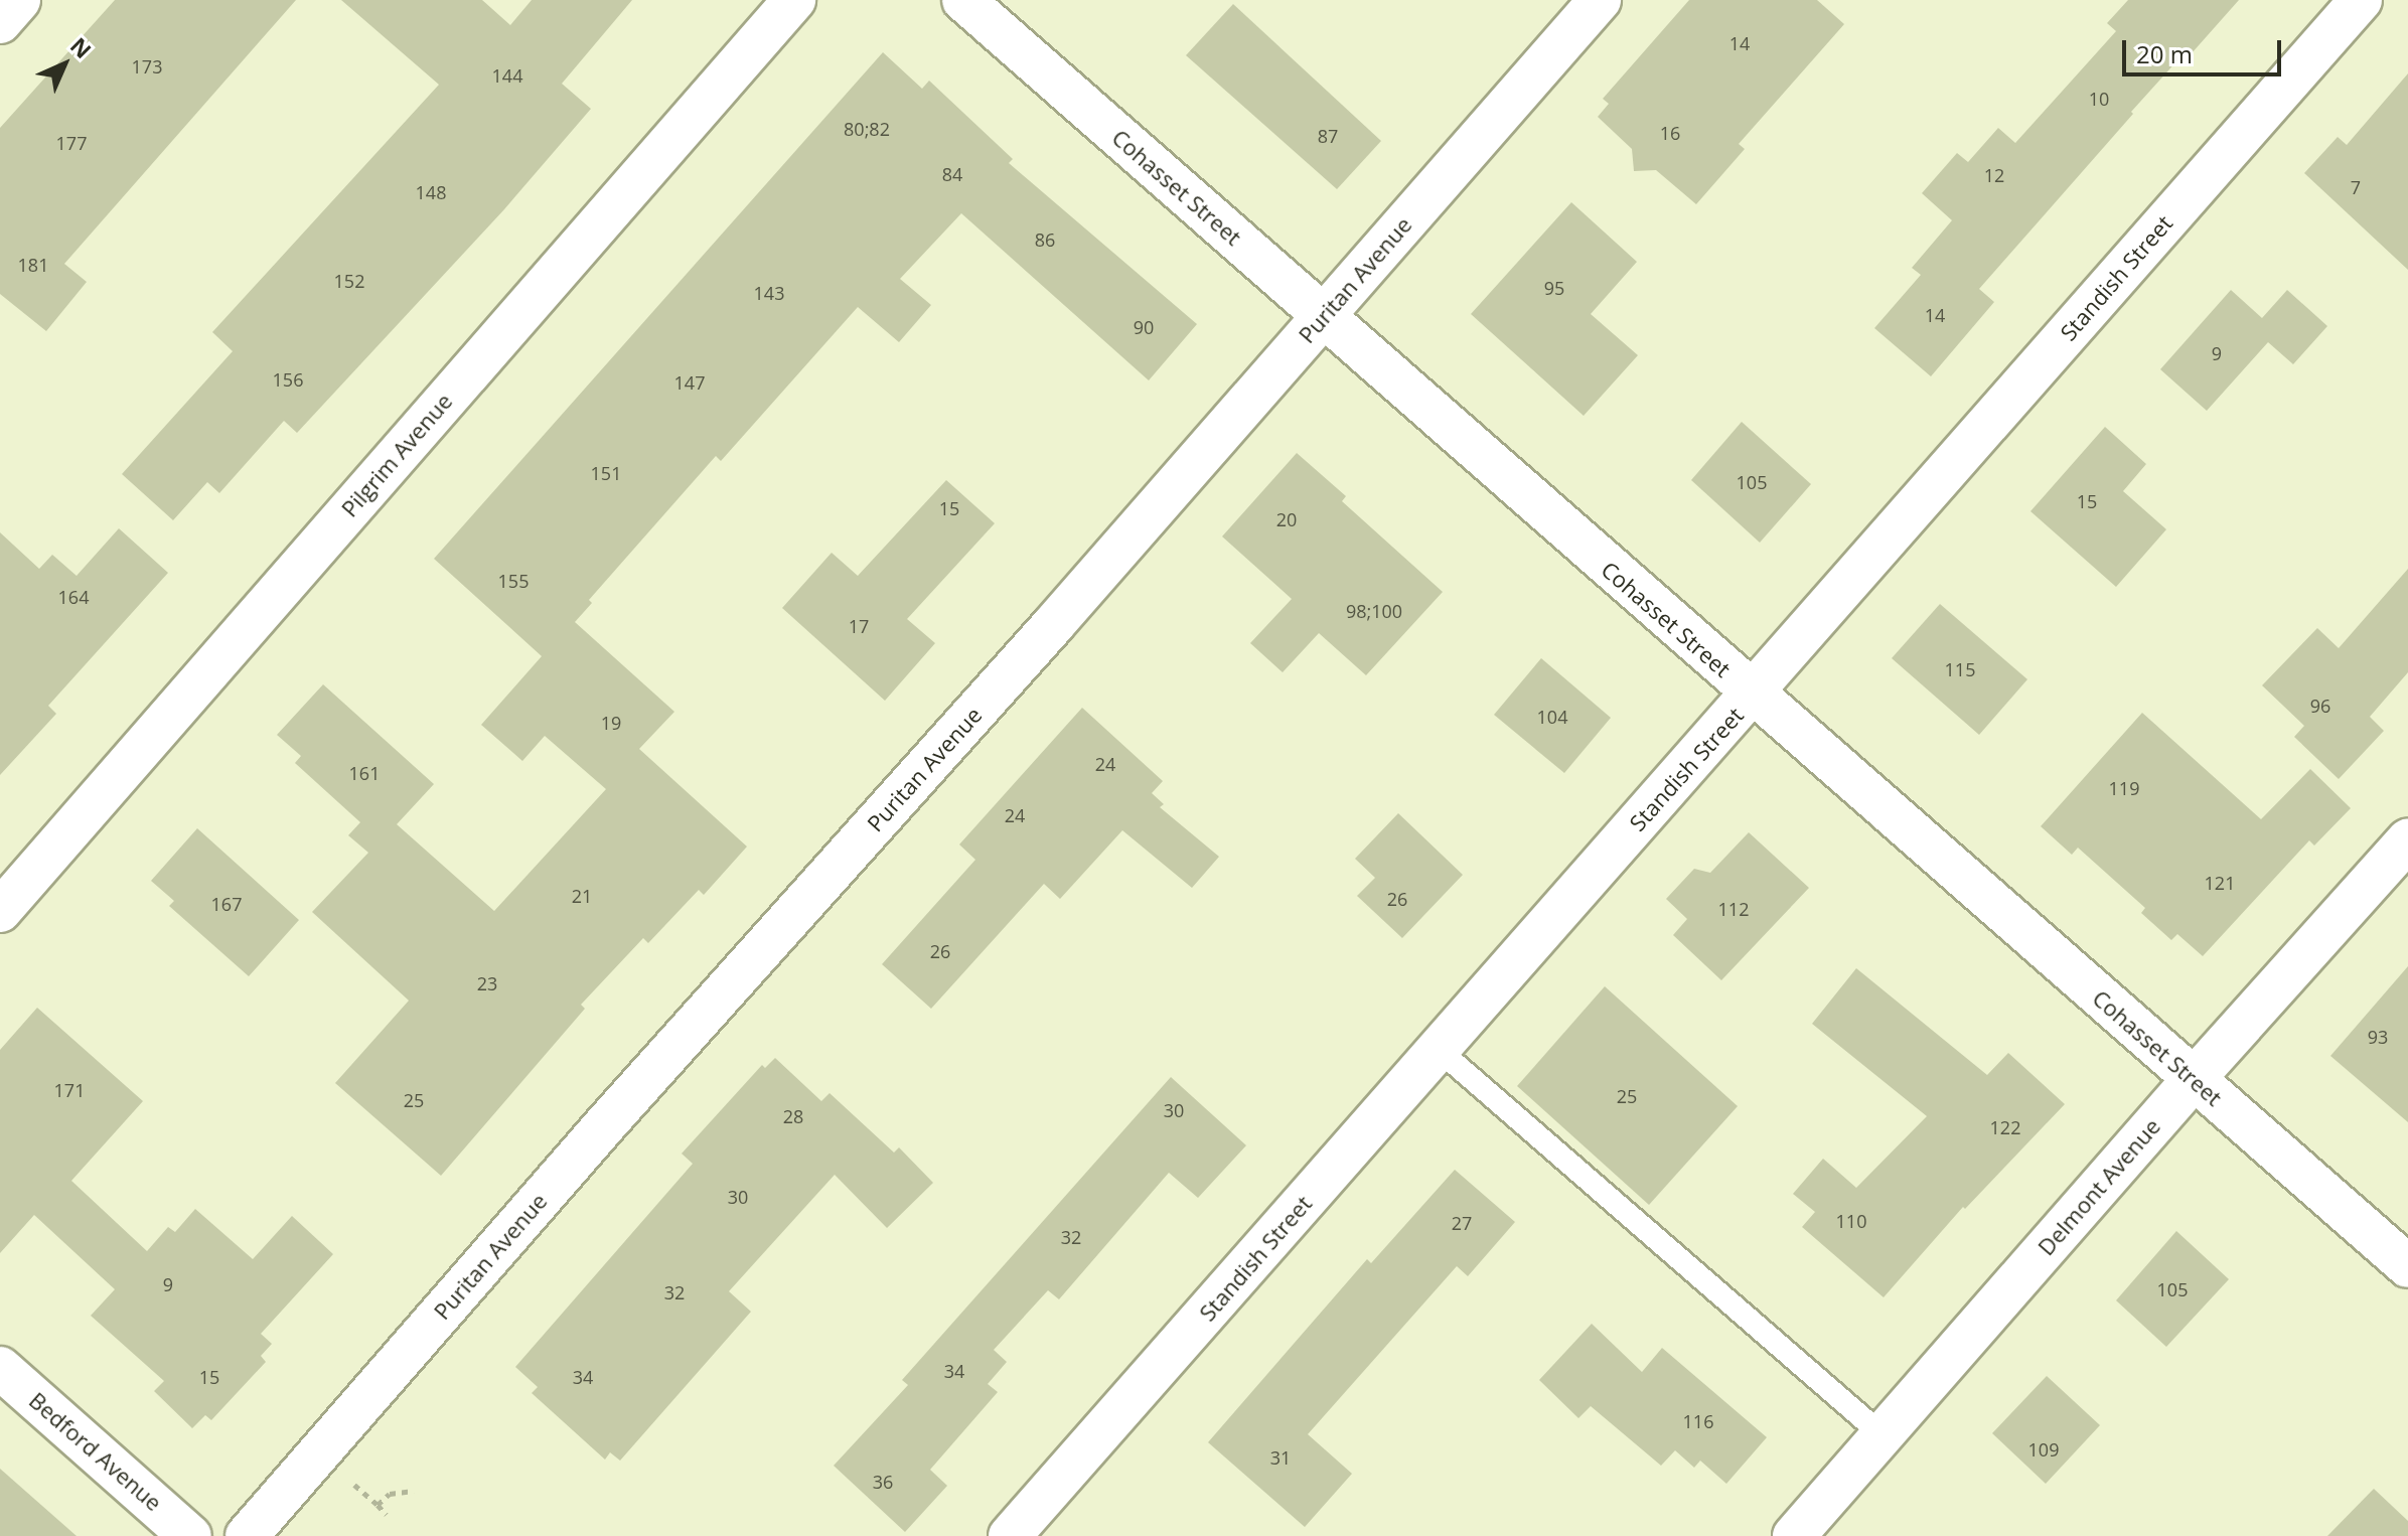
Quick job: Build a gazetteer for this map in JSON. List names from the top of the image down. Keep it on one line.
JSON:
{"streets":{"street":["Cohasset Street","Standish Street","Puritan Avenue","Pilgrim Avenue","Delmont Avenue","Bedford Avenue"]},"crossings":[["Cohasset Street","Standish Street"],["Cohasset Street","Puritan Avenue"],["Cohasset Street","Delmont Avenue"]],"house_numbers":["14","173","144","10","80;82","16","87","177","84","12","7","148","86","181","152","95","143","14","90","9","156","147","151","105","15","15","20","155","164","98;100","17","115","96","104","19","24","161","119","24","121","21","26","167","112","26","23","93","171","25","25","30","28","122","30","110","27","32","9","105","32","34","15","34","116","109","31","36"],"scale_bar":"20 m","north":"top right"}
